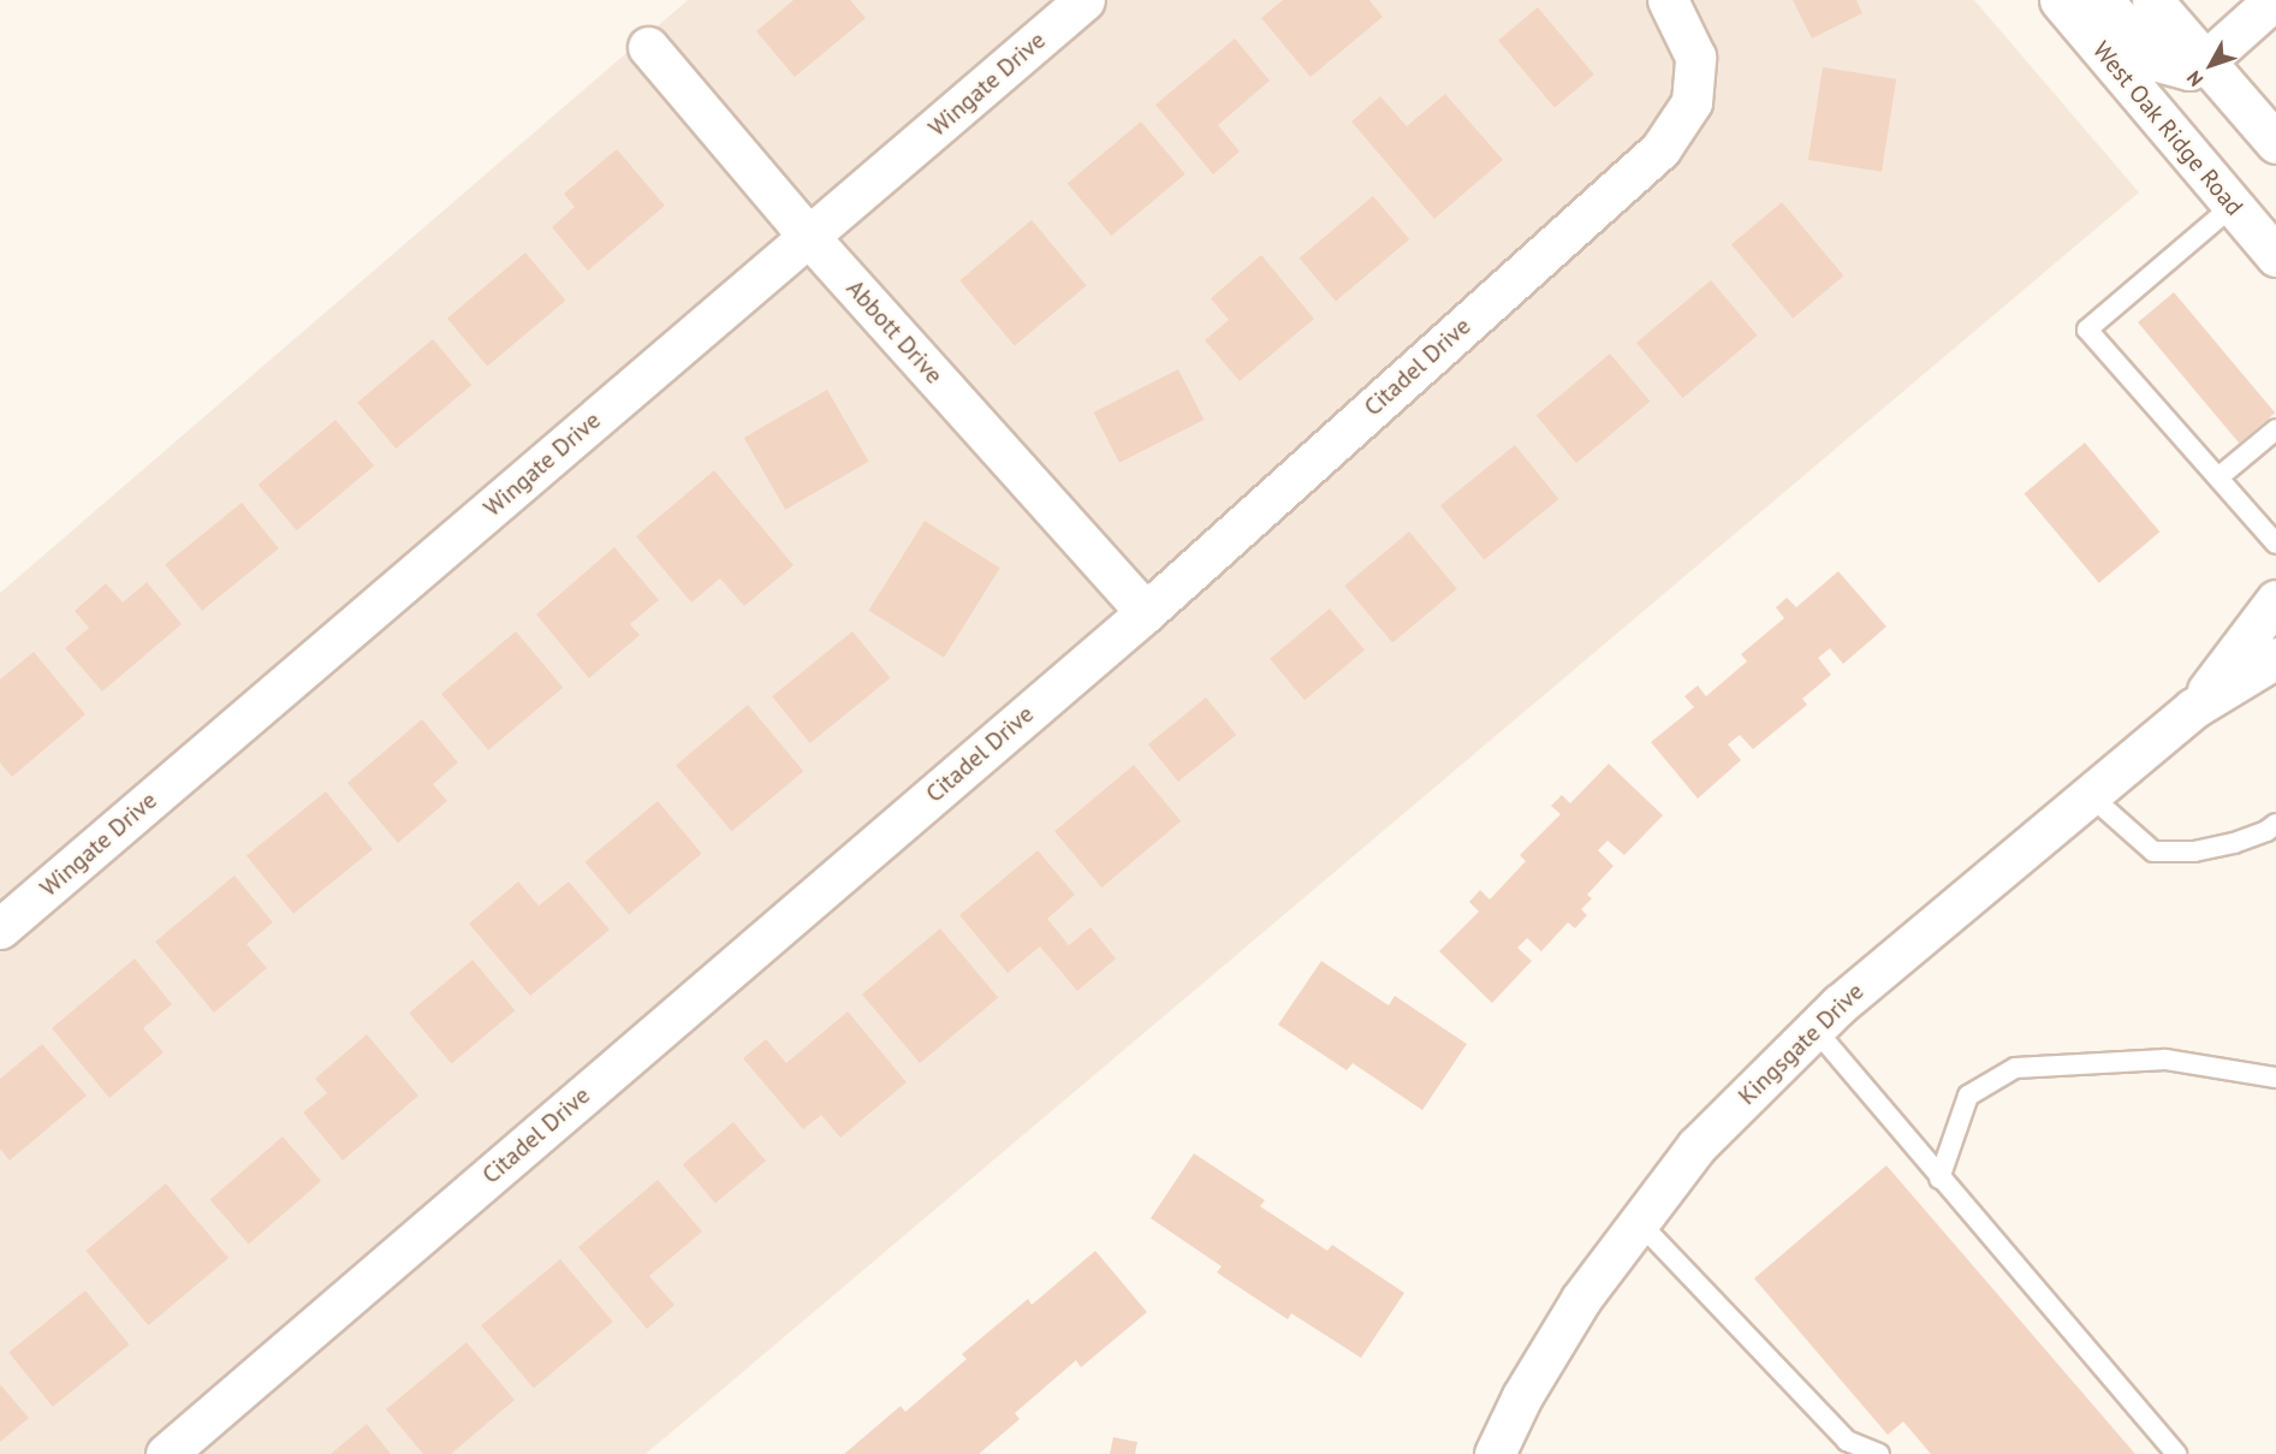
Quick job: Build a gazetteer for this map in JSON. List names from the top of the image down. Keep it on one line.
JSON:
{"streets":{"street":["Wingate Drive","West Oak Ridge Road","Abbott Drive","Citadel Drive","Kingsgate Drive"]},"crossings":[["Wingate Drive","Abbott Drive"],["Abbott Drive","Citadel Drive"]],"north":"bottom left"}
